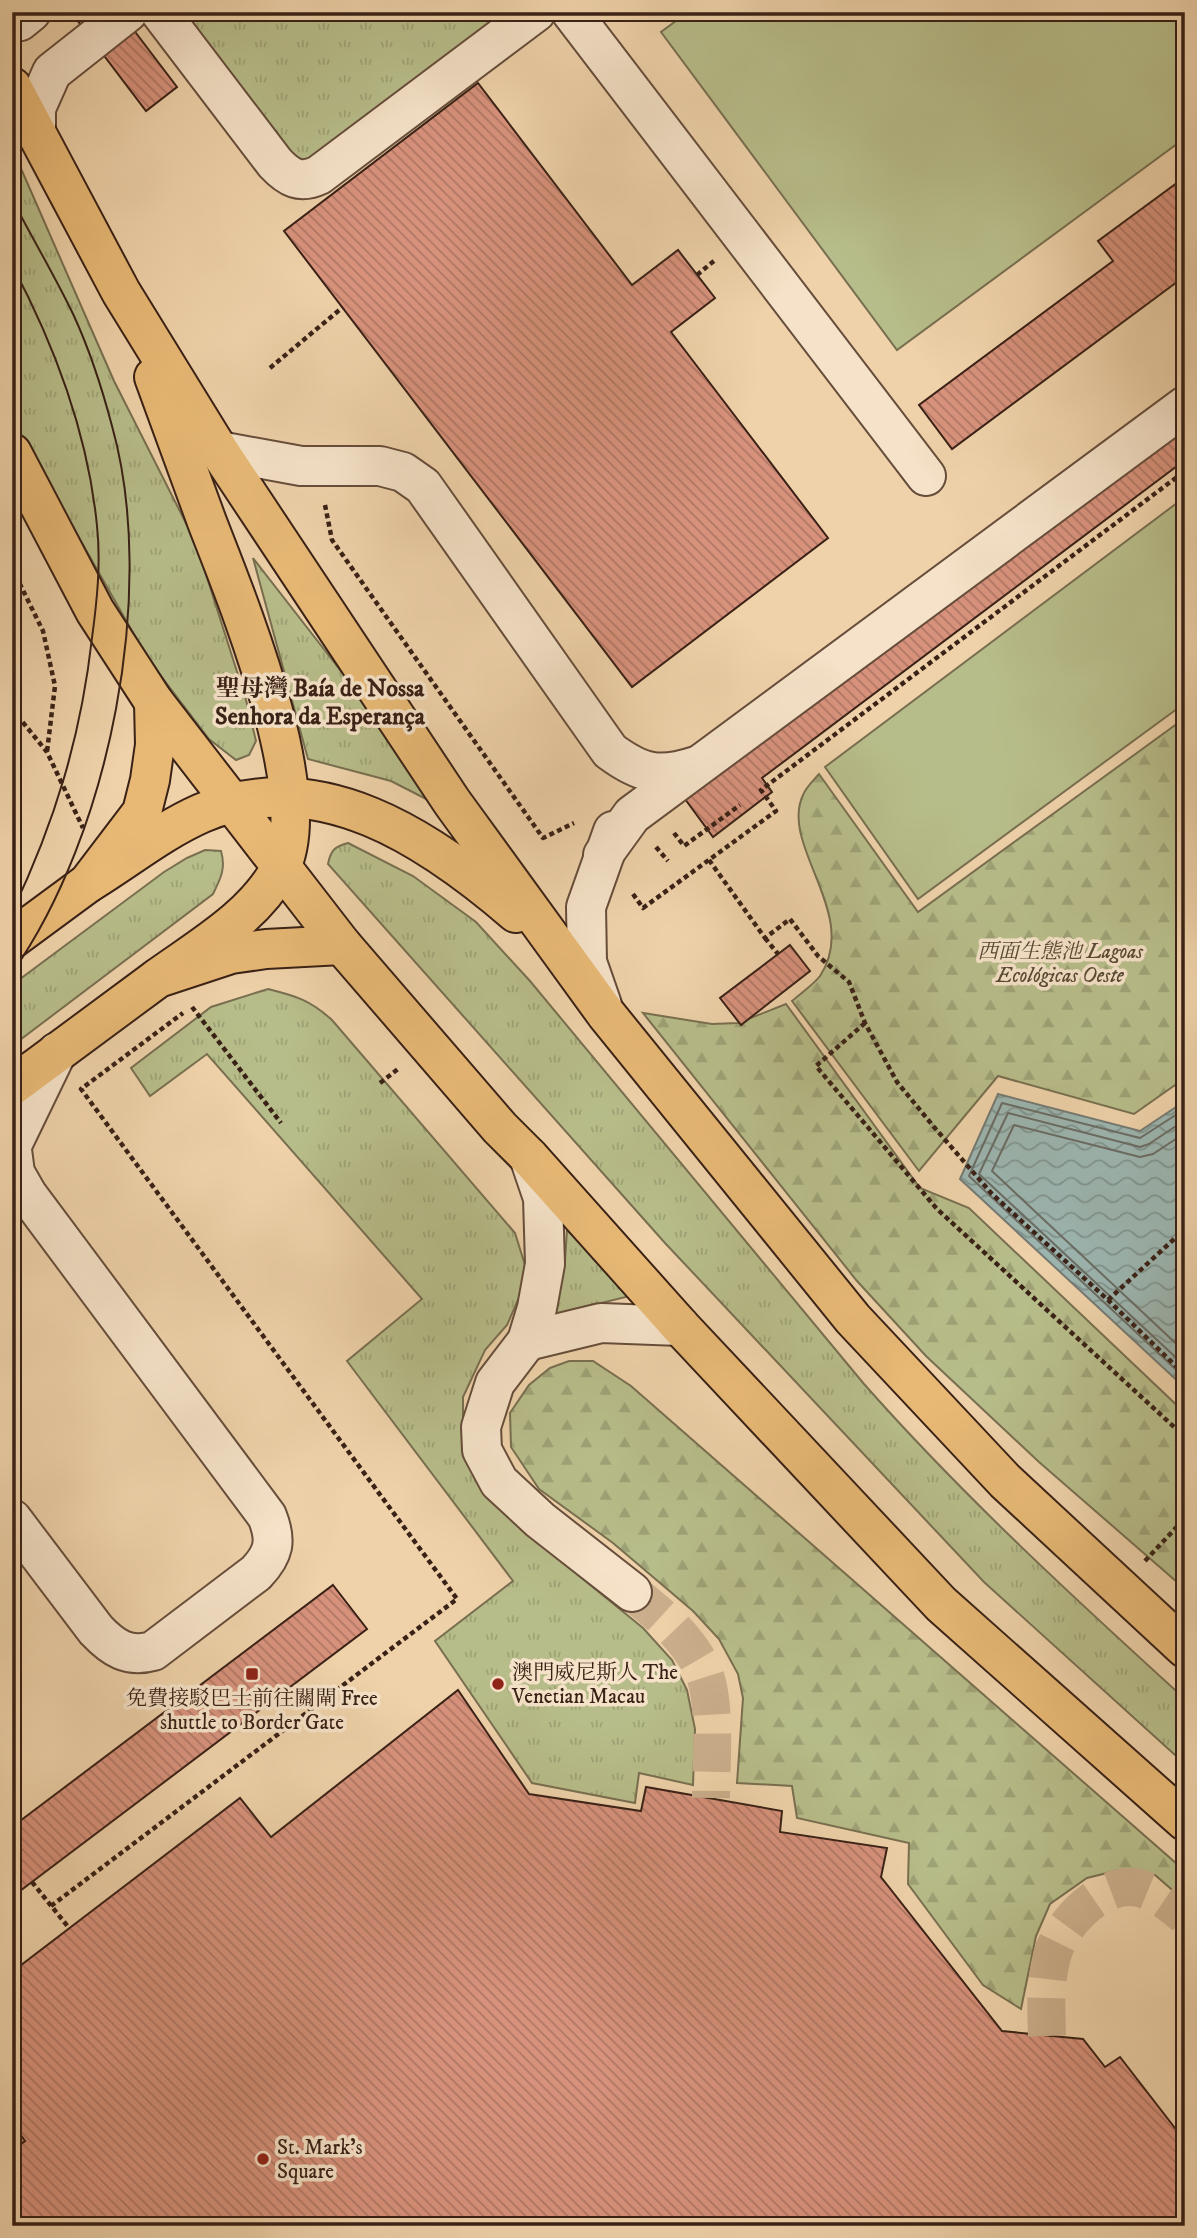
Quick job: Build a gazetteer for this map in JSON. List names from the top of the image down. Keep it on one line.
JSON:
{"districts":["聖母灣 Baía de Nossa Senhora da Esperança"],"parks":["西面生態池 Lagoas Ecológicas Oeste"],"places":{"transit":["免費接駁巴士前往關閘 Free shuttle to Border Gate"],"other":["澳門威尼斯人 The Venetian Macau","St. Mark's Square"]}}
